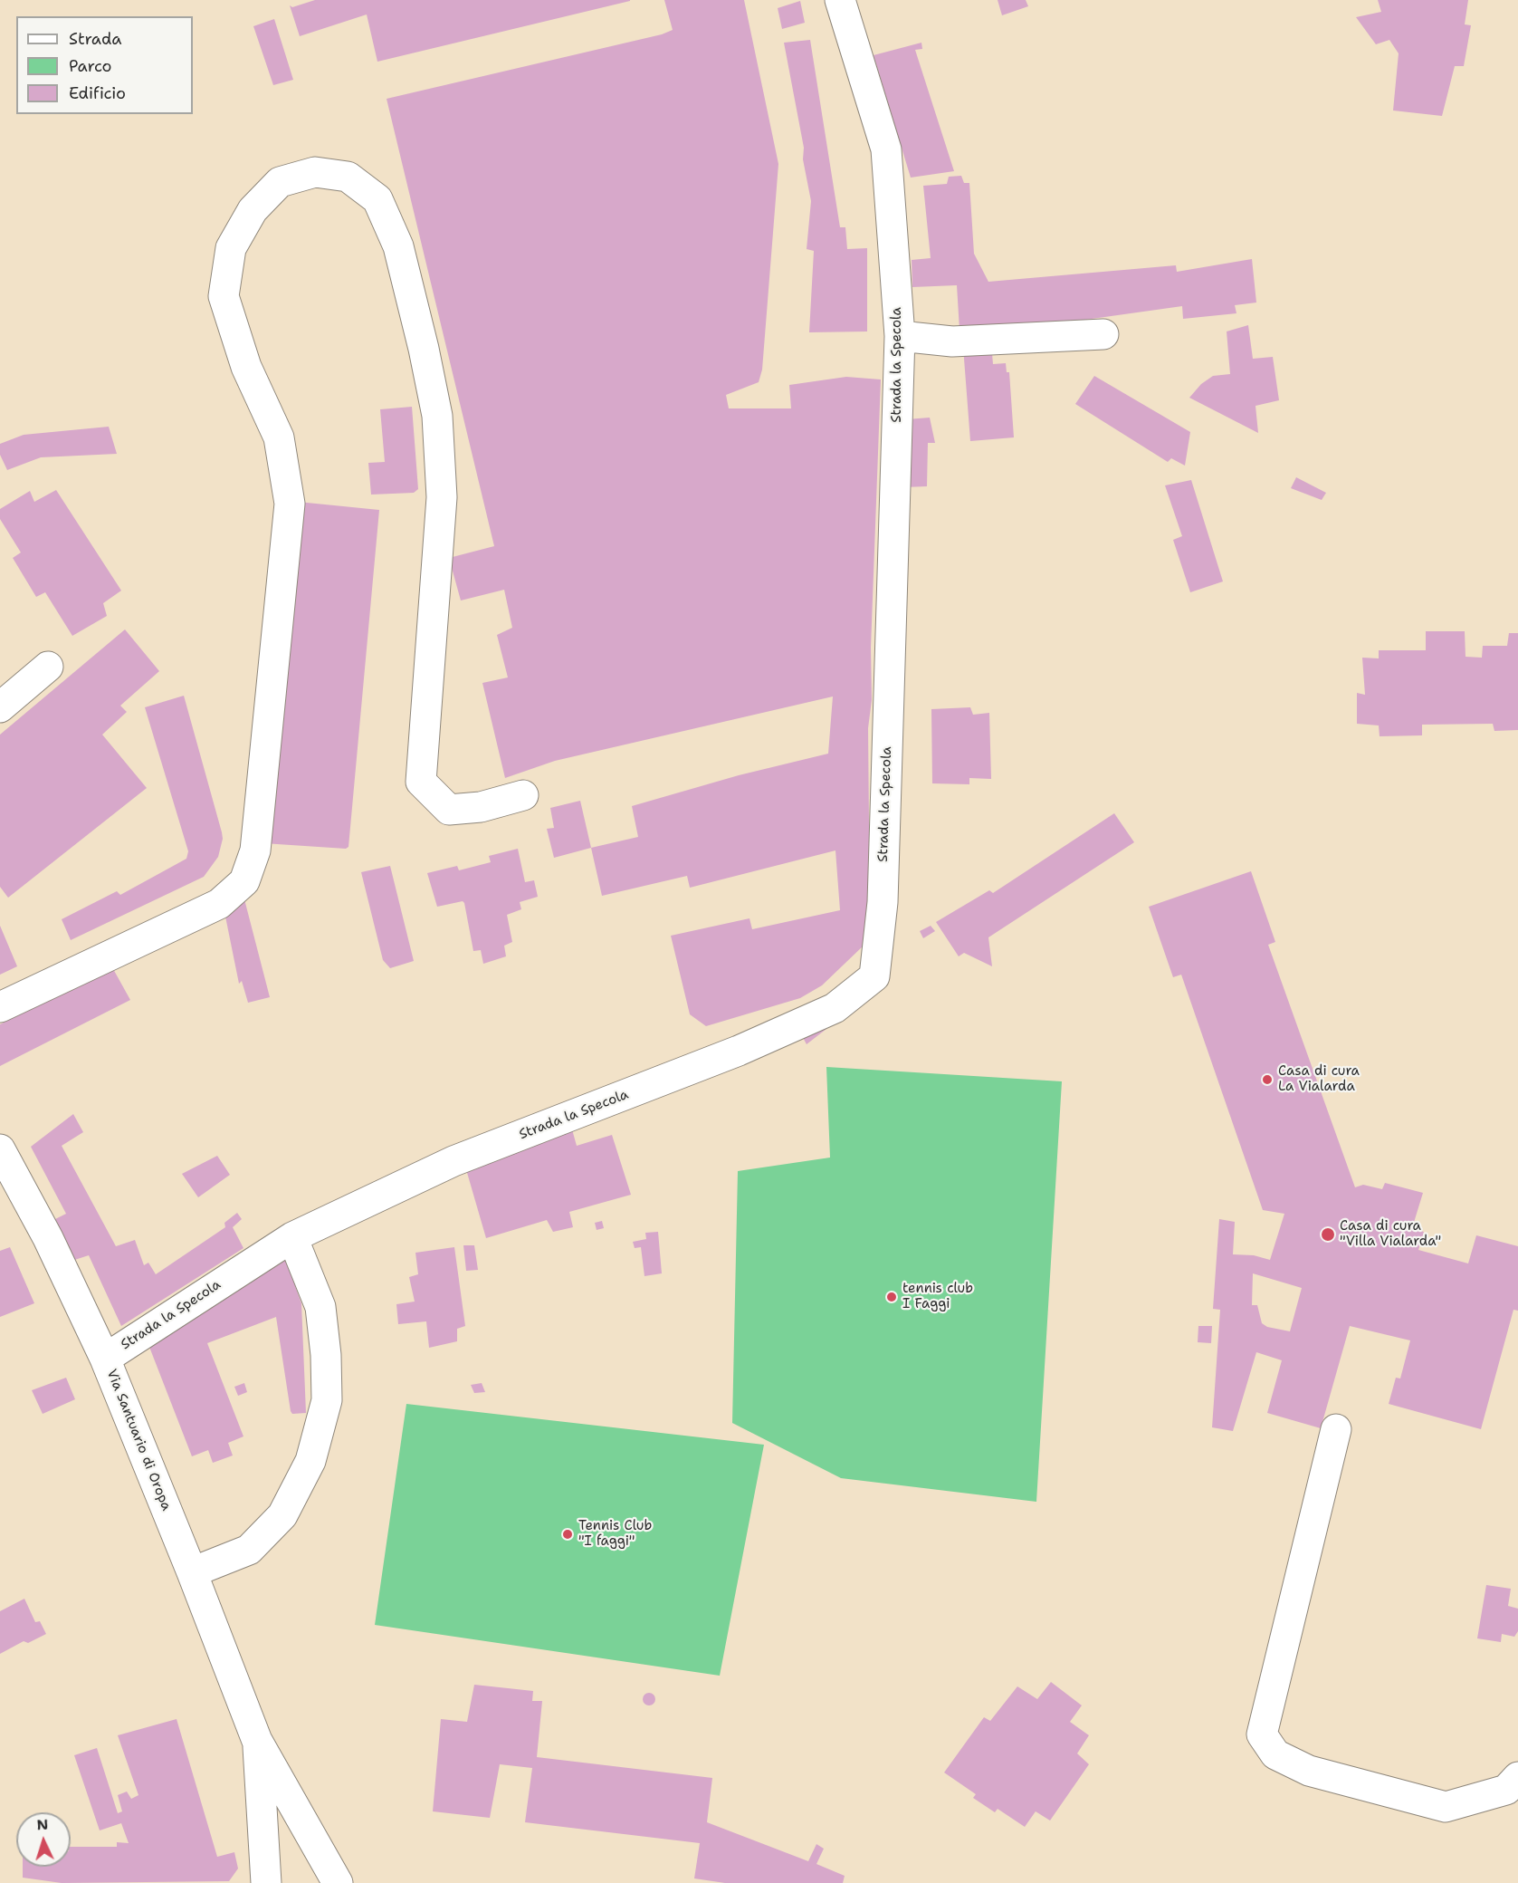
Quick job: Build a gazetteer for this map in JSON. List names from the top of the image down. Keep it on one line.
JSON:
{"streets":{"street":["Strada la Specola","Via Santuario di Oropa"]},"crossings":[["Strada la Specola","Via Santuario di Oropa"]],"places":["Casa di cura La Vialarda","Casa di cura \"Villa Vialarda\"","tennis club I Faggi","Tennis Club \"I faggi\""],"legend":["Strada","Parco","Edificio"],"north":"top"}
